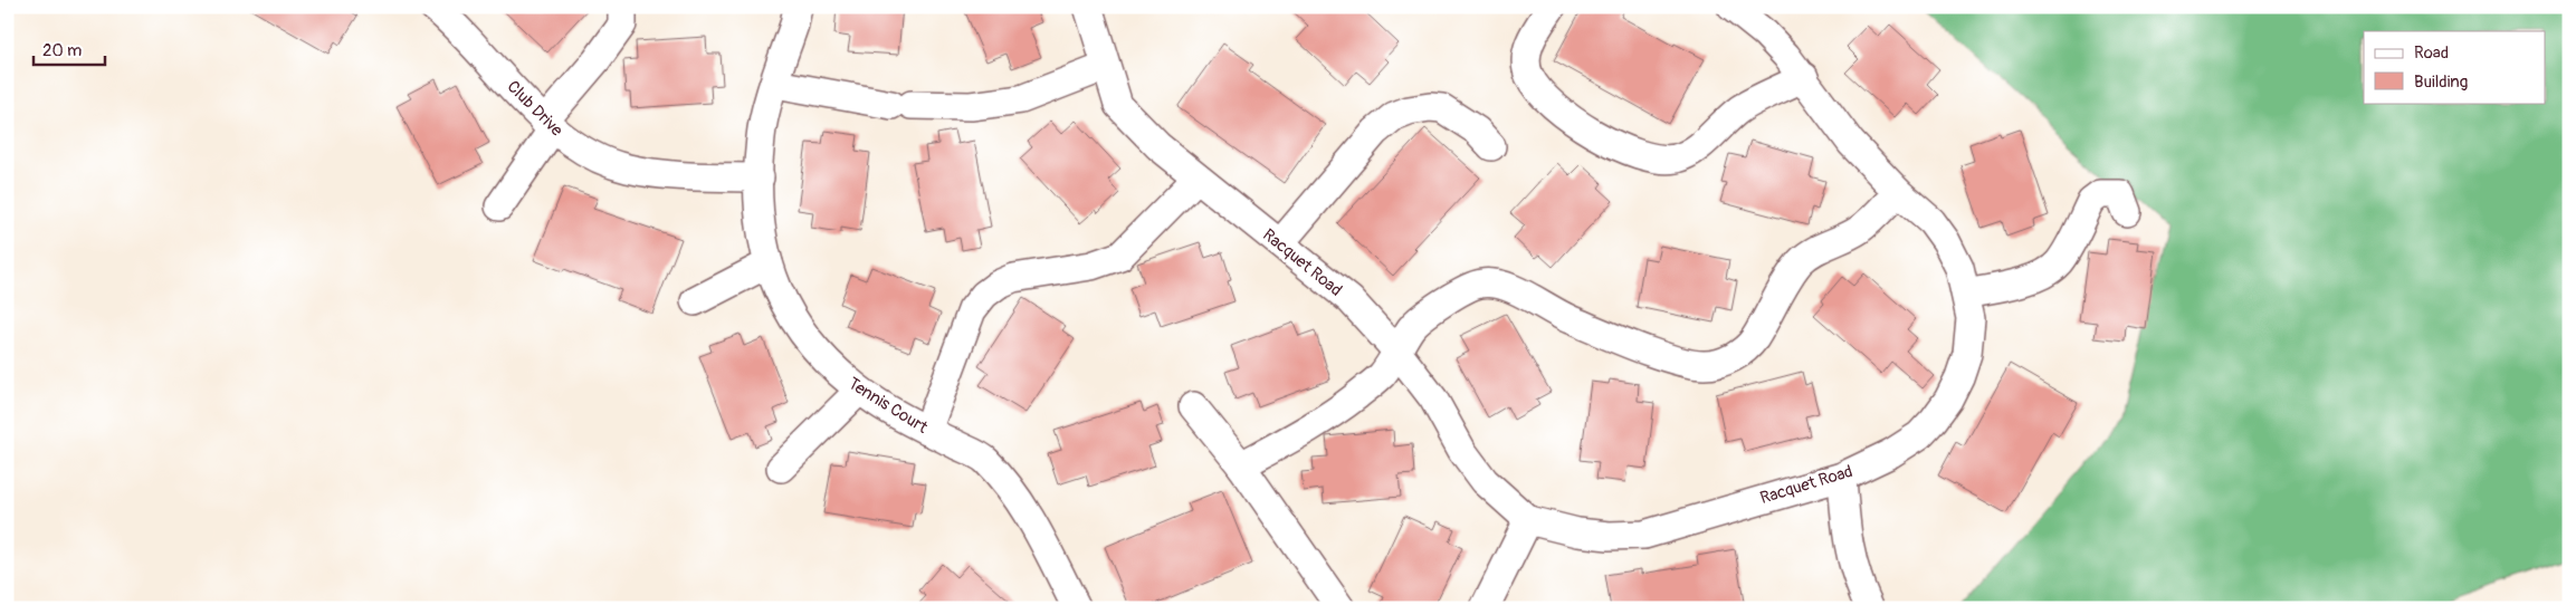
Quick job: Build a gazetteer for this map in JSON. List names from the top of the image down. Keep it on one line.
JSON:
{"streets":{"street":["Club Drive","Racquet Road","Tennis Court"]},"crossings":[["Club Drive","Tennis Court"]],"legend":["Road","Building"],"scale_bar":"20 m"}
